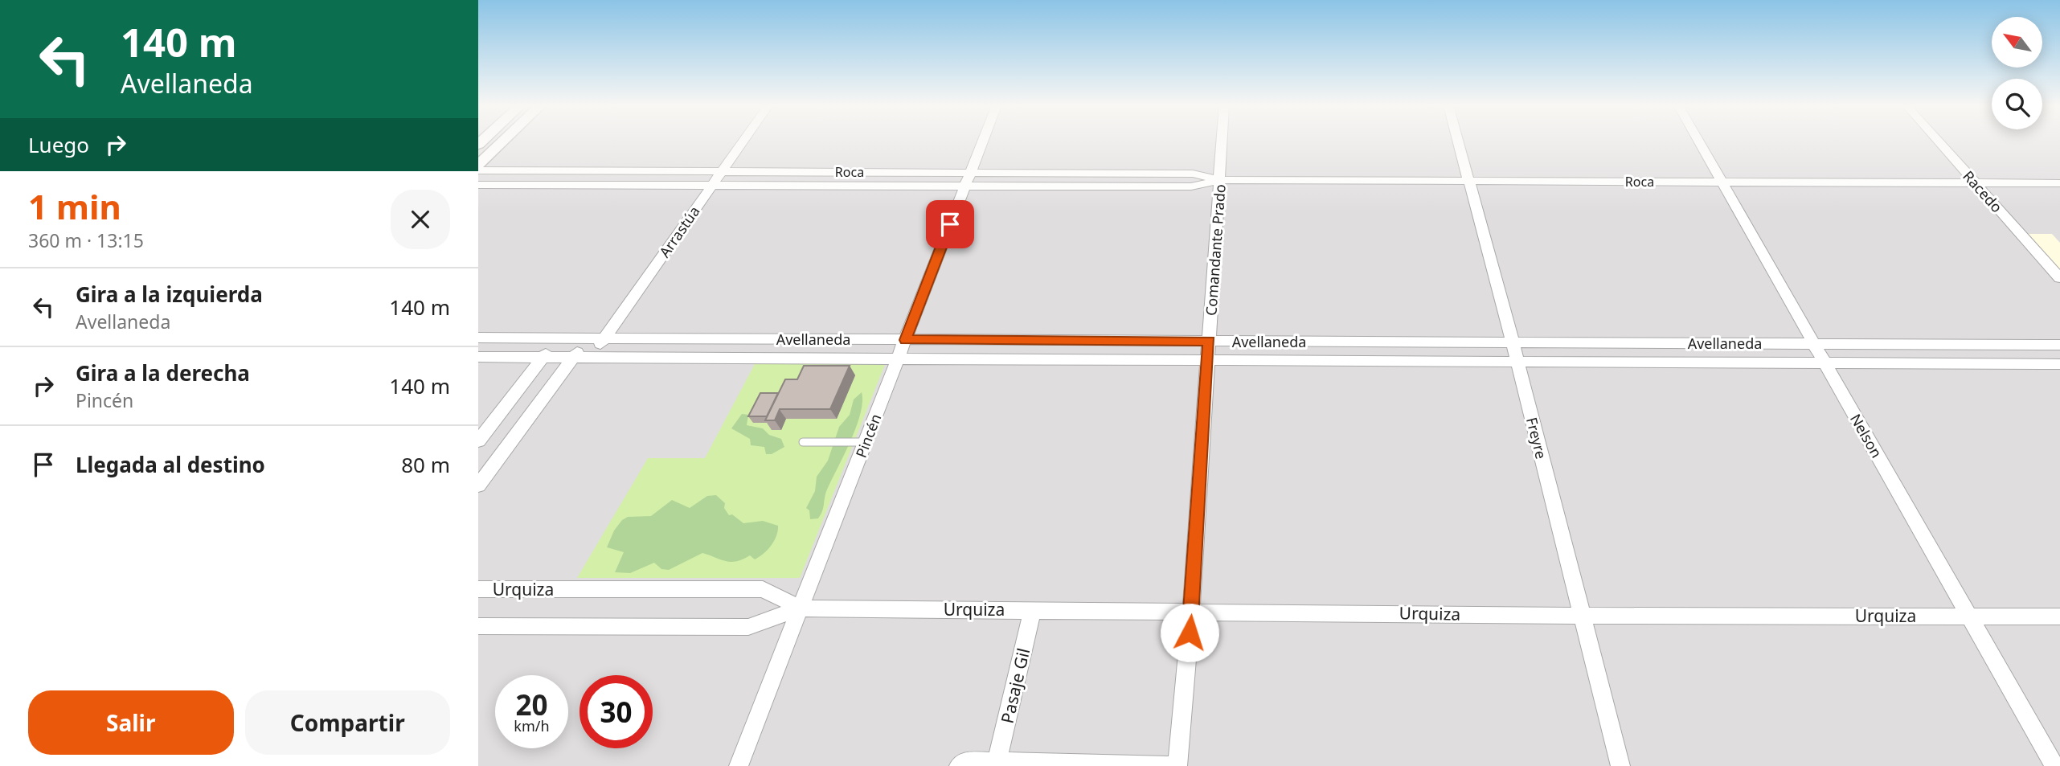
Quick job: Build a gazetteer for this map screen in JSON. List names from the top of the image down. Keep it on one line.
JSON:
{"streets":{"street":["Roca","Racedo","Arrastúa","Comandante Prado","Avellaneda","Pincén","Nelson","Freyre","Urquiza","Pasaje Gil"]},"crossings":[["Roca","Racedo"],["Roca","Arrastúa"],["Roca","Comandante Prado"],["Roca","Pincén"],["Roca","Nelson"],["Roca","Freyre"],["Arrastúa","Avellaneda"],["Comandante Prado","Avellaneda"],["Comandante Prado","Urquiza"],["Avellaneda","Pincén"],["Avellaneda","Nelson"],["Avellaneda","Freyre"],["Pincén","Urquiza"],["Nelson","Urquiza"],["Freyre","Urquiza"],["Urquiza","Pasaje Gil"]],"north":"top left","page":{"turn":["140 m","Avellaneda"],"then":"Luego","heading":["1 min","360 m · 13:15"],"list":[{"name":"Gira a la izquierda","note":"Avellaneda","value":"140 m"},{"name":"Gira a la derecha","note":"Pincén","value":"140 m"},{"name":"Llegada al destino","value":"80 m"}],"speed":"20 km/h","limit":"30","buttons":["Salir","Compartir"]}}
